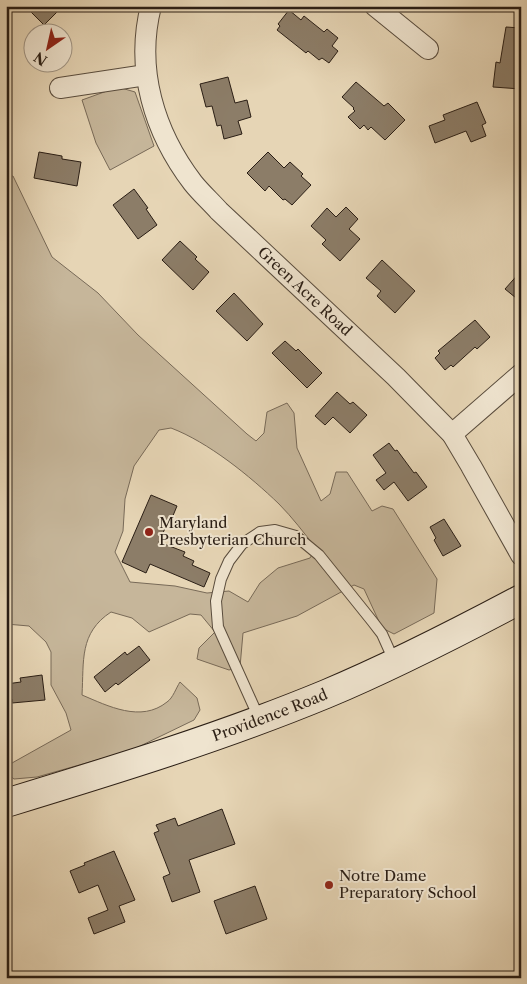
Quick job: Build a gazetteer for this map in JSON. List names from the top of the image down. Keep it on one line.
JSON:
{"streets":{"street":["Green Acre Road","Providence Road"]},"places":["Maryland Presbyterian Church","Notre Dame Preparatory School"],"north":"bottom left"}
